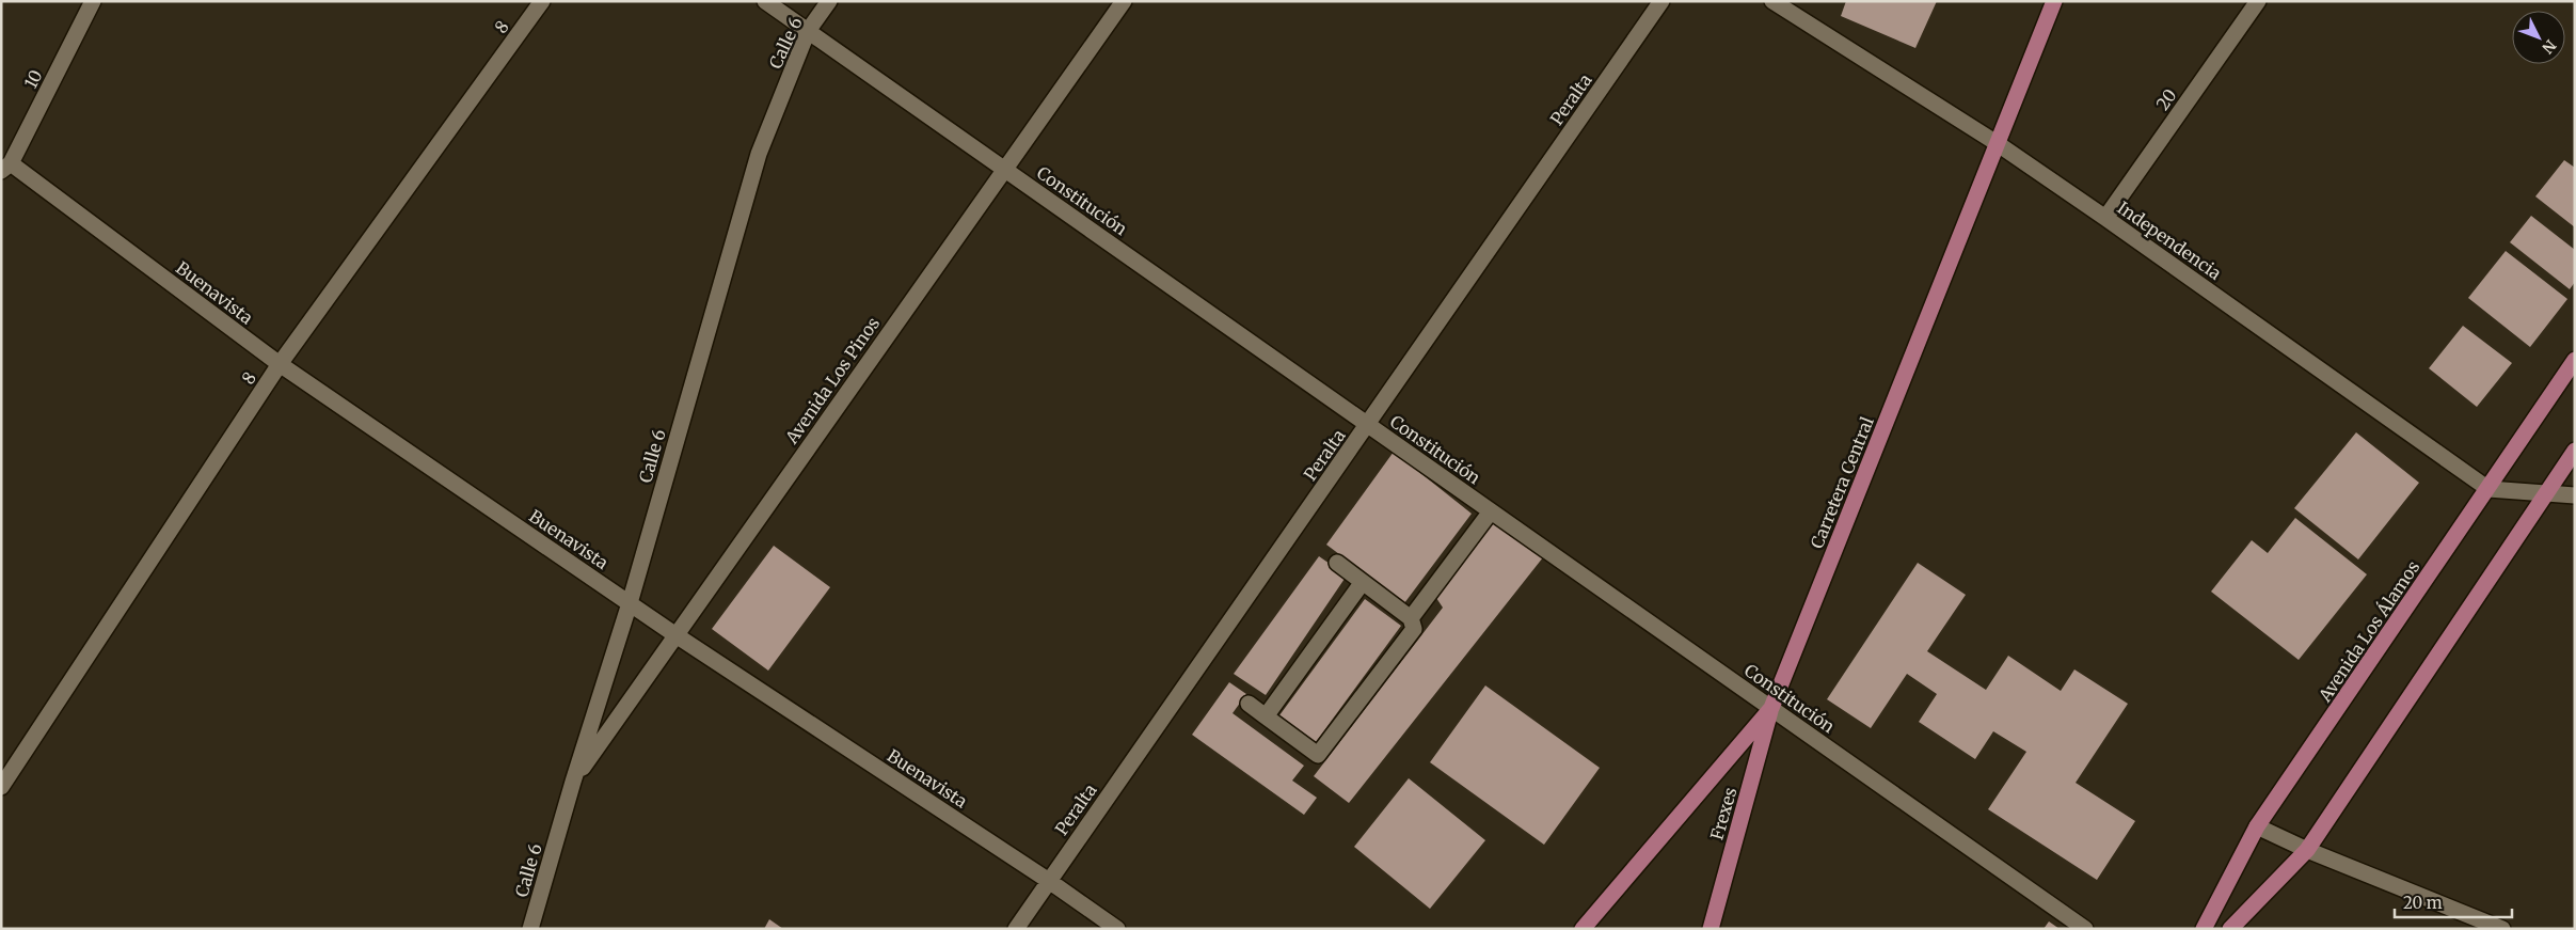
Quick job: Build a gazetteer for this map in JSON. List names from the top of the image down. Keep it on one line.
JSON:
{"streets":{"main road":["Carretera Central","Avenida Los Álamos","Frexes"],"street":["8","Calle 6","10","Peralta","20","Constitución","Independencia","Buenavista","Avenida Los Pinos"]},"crossings":[["8","Buenavista"],["Calle 6","Constitución"],["Calle 6","Buenavista"],["Calle 6","Avenida Los Pinos"],["10","Buenavista"],["Peralta","Constitución"],["Peralta","Buenavista"],["20","Independencia"],["Constitución","Avenida Los Pinos"],["Constitución","Carretera Central"],["Constitución","Frexes"],["Independencia","Carretera Central"],["Independencia","Avenida Los Álamos"],["Buenavista","Avenida Los Pinos"],["Carretera Central","Frexes"]],"scale_bar":"20 m","north":"bottom right"}
